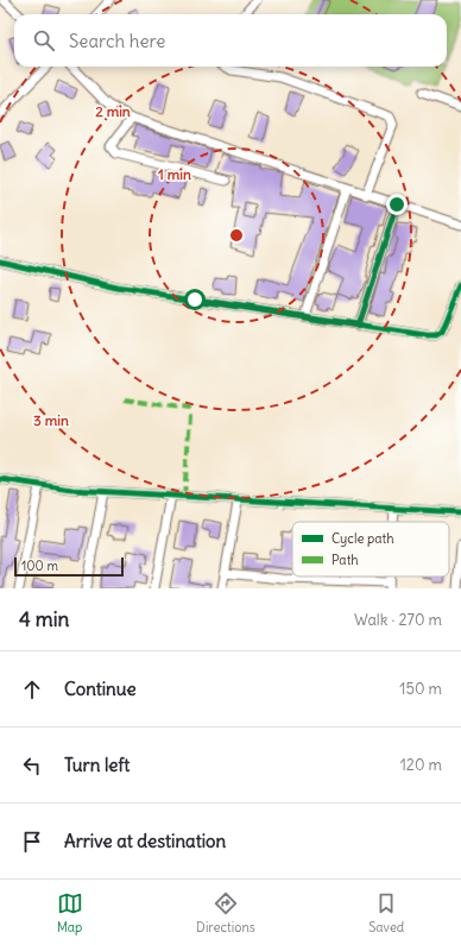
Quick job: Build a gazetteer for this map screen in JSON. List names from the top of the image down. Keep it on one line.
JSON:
{"legend":["Cycle path","Path"],"scale_bar":"100 m","page":{"search":"Search here","scale":"100 m","heading":["4 min","Walk · 270 m"],"list":[["Continue","150 m"],["Turn left","120 m"],"Arrive at destination"],"nav":["Map","Directions","Saved"]},"rings":["2 min","1 min","3 min"]}
